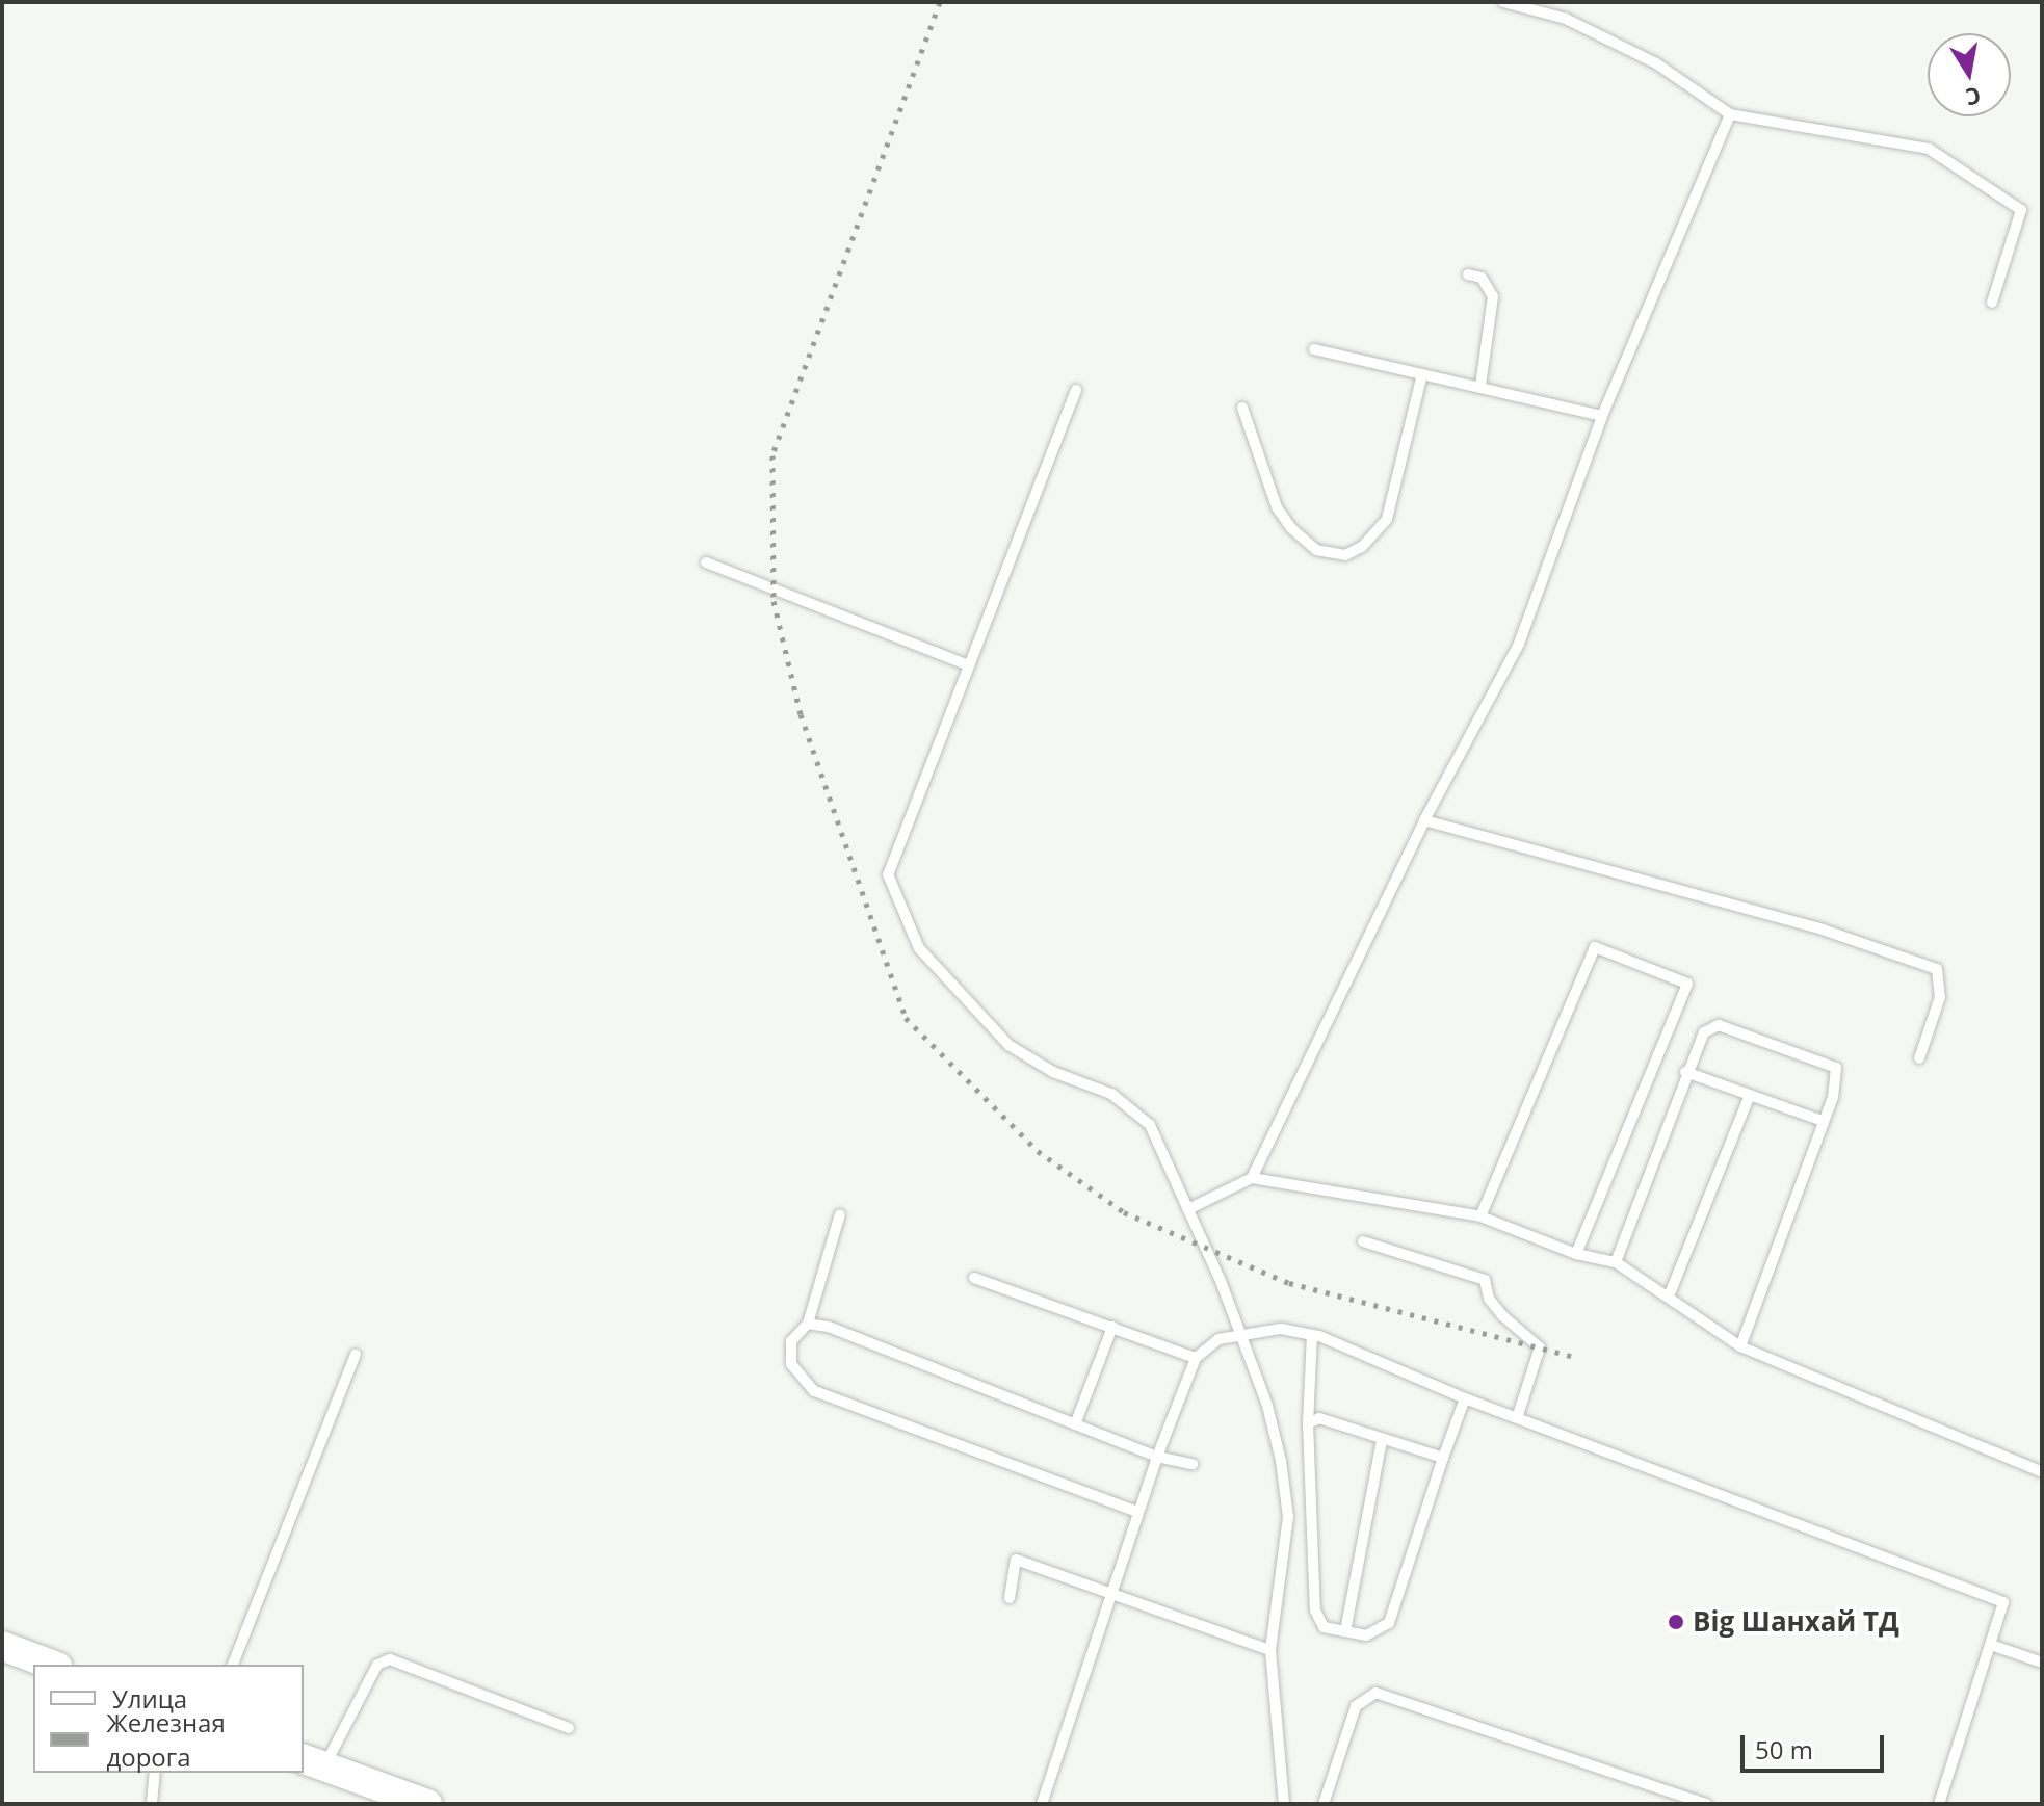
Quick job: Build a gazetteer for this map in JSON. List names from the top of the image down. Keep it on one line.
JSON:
{"places":["Big Шанхай ТД"],"legend":["Улица","Железная дорога"],"scale_bar":"50 m","north":"bottom"}
